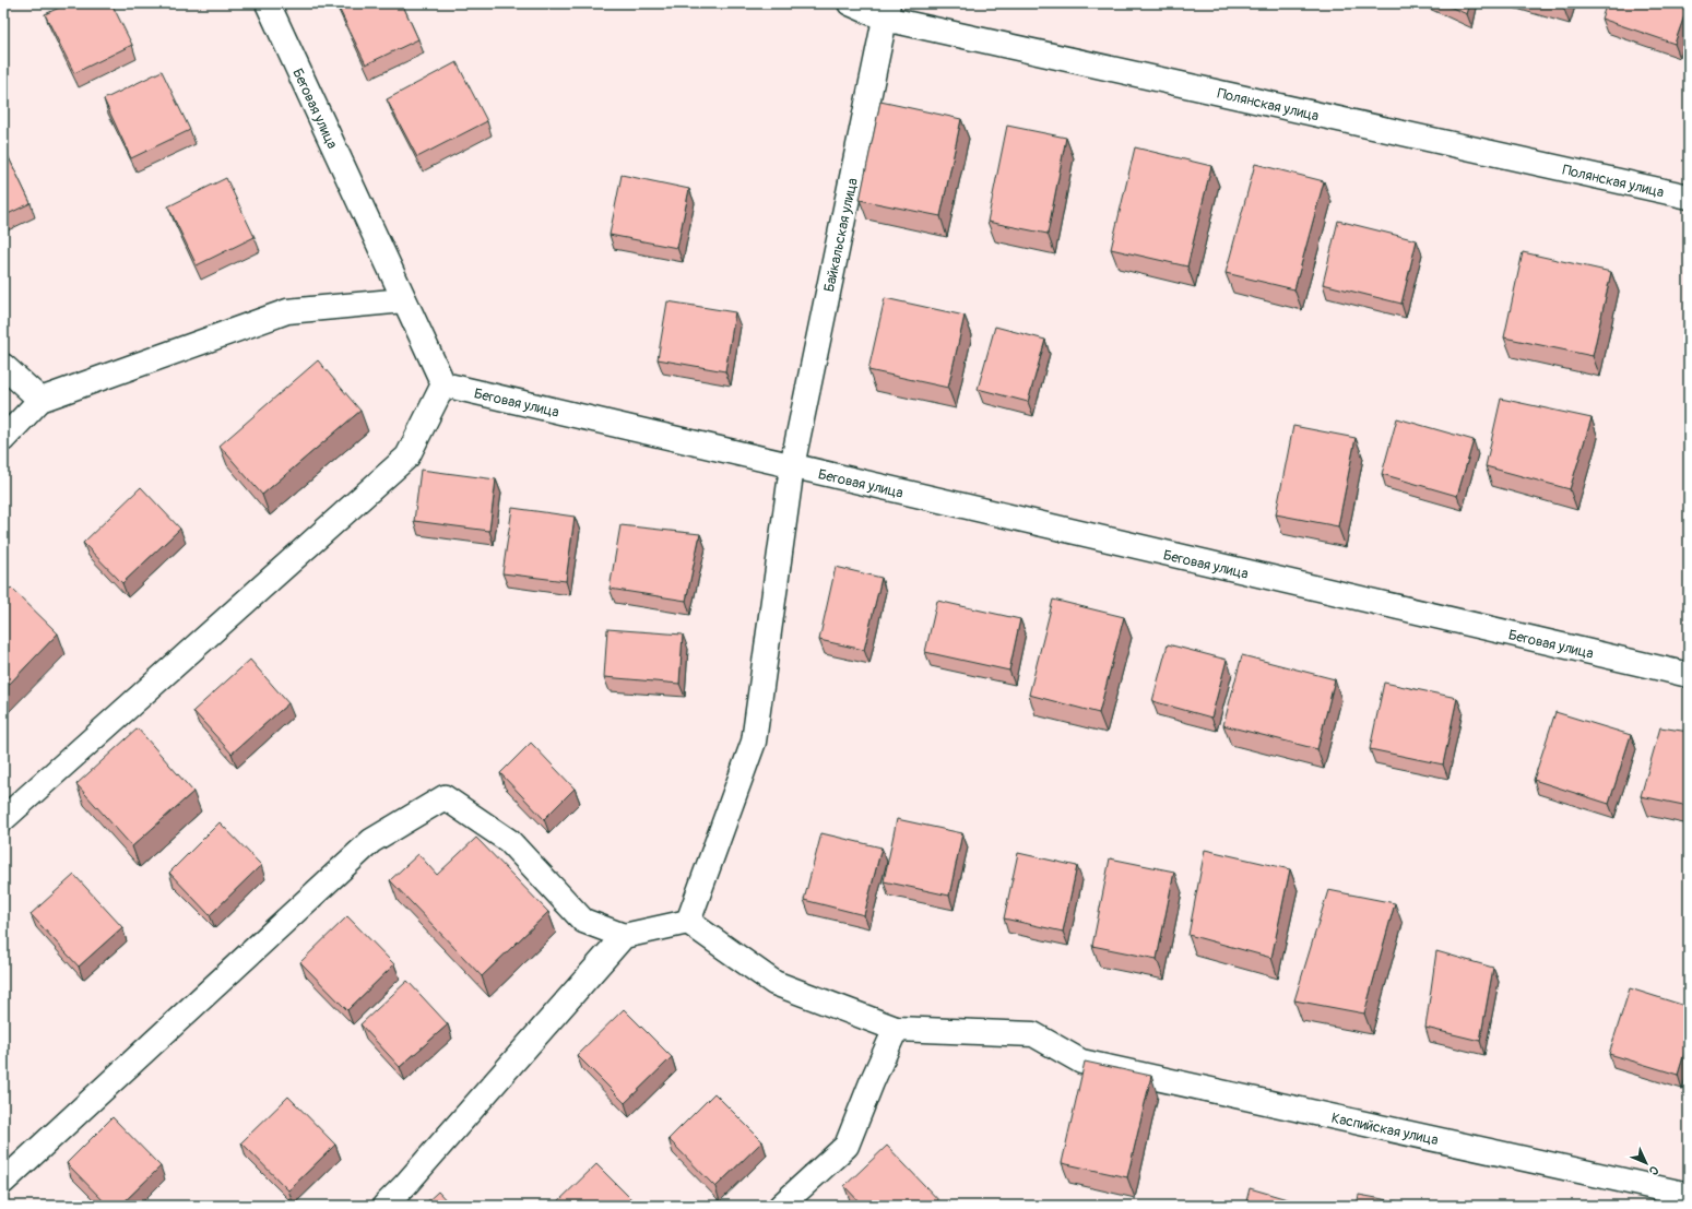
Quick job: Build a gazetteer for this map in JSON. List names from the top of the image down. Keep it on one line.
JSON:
{"streets":{"street":["Полянская улица","Беговая улица","Байкальская улица","Каспийская улица"]},"crossings":[["Полянская улица","Байкальская улица"],["Беговая улица","Байкальская улица"],["Байкальская улица","Каспийская улица"]],"north":"bottom right"}
